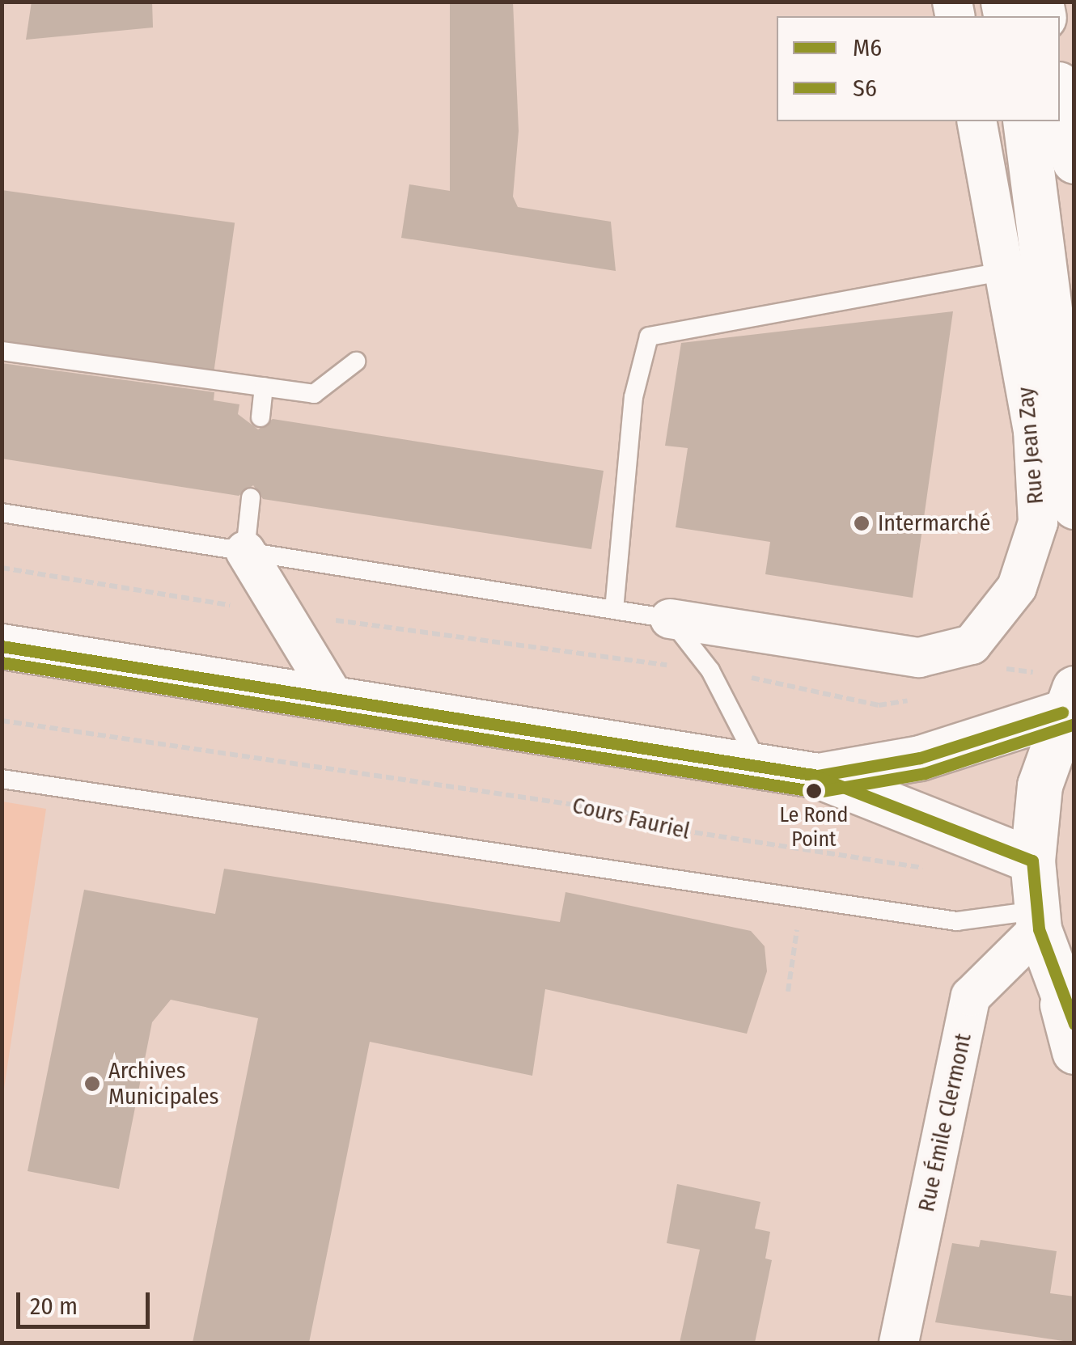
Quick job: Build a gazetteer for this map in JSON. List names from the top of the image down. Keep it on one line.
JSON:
{"streets":{"street":["Rue Jean Zay","Rue Émile Clermont"],"path":["Cours Fauriel"]},"places":["Intermarché","Le Rond Point","Archives Municipales"],"lines":["transit line M6","transit line S6"],"legend":["M6","S6"],"scale_bar":"20 m"}
